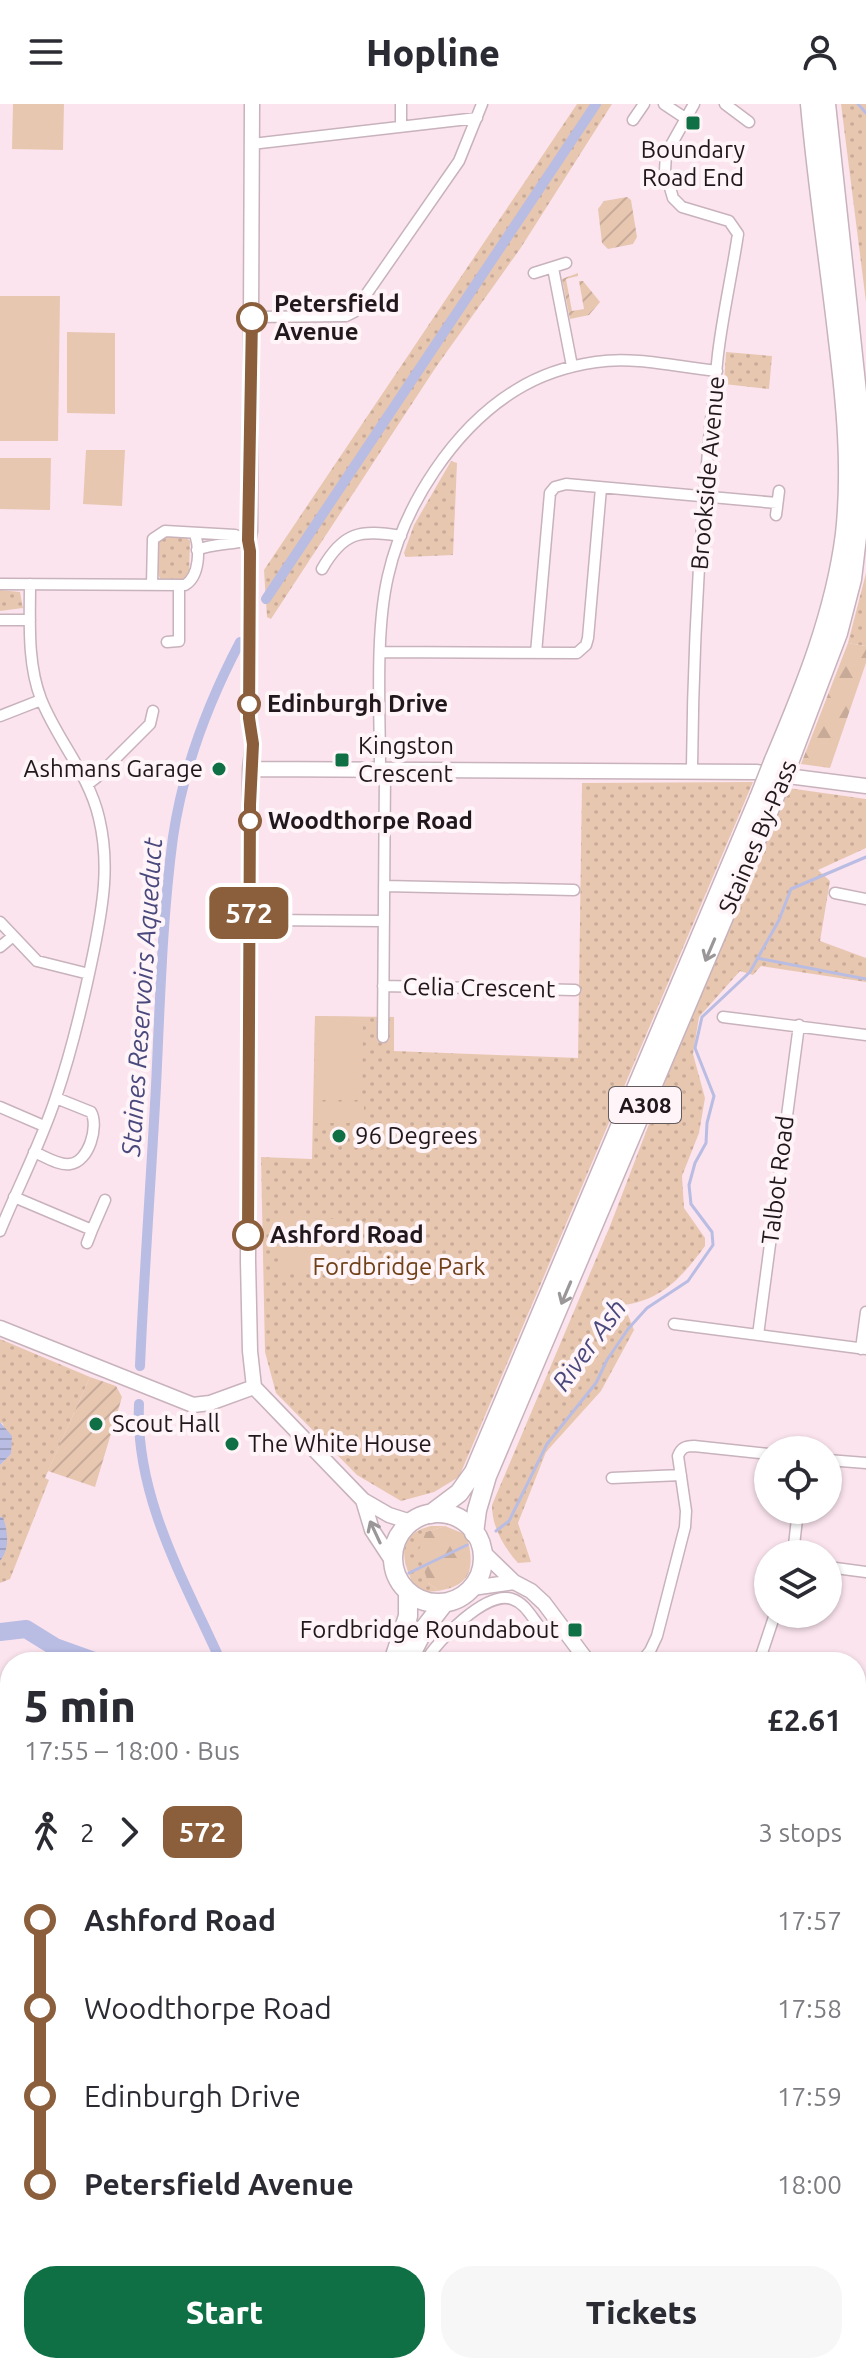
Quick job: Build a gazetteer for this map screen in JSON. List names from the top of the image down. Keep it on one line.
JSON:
{"streets":{"highway":["Staines By-Pass","A308"],"street":["Brookside Avenue","Celia Crescent","Talbot Road"]},"water":["Staines Reservoirs Aqueduct","River Ash"],"parks":["Fordbridge Park"],"places":{"transit":["Boundary Road End","Kingston Crescent","Fordbridge Roundabout"],"other":["Petersfield Avenue","Edinburgh Drive","Ashmans Garage","Woodthorpe Road","96 Degrees","Ashford Road","Scout Hall","The White House"]},"lines":["bus line 572"],"page":{"header":"Hopline","on_map":"572","heading":["5 min","17:55 – 18:00 · Bus","£2.61"],"legs":["2","572","3 stops"],"list":[{"name":"Ashford Road","value":"17:57"},{"name":"Woodthorpe Road","value":"17:58"},{"name":"Edinburgh Drive","value":"17:59"},{"name":"Petersfield Avenue","value":"18:00"}],"buttons":["Start","Tickets"]}}
